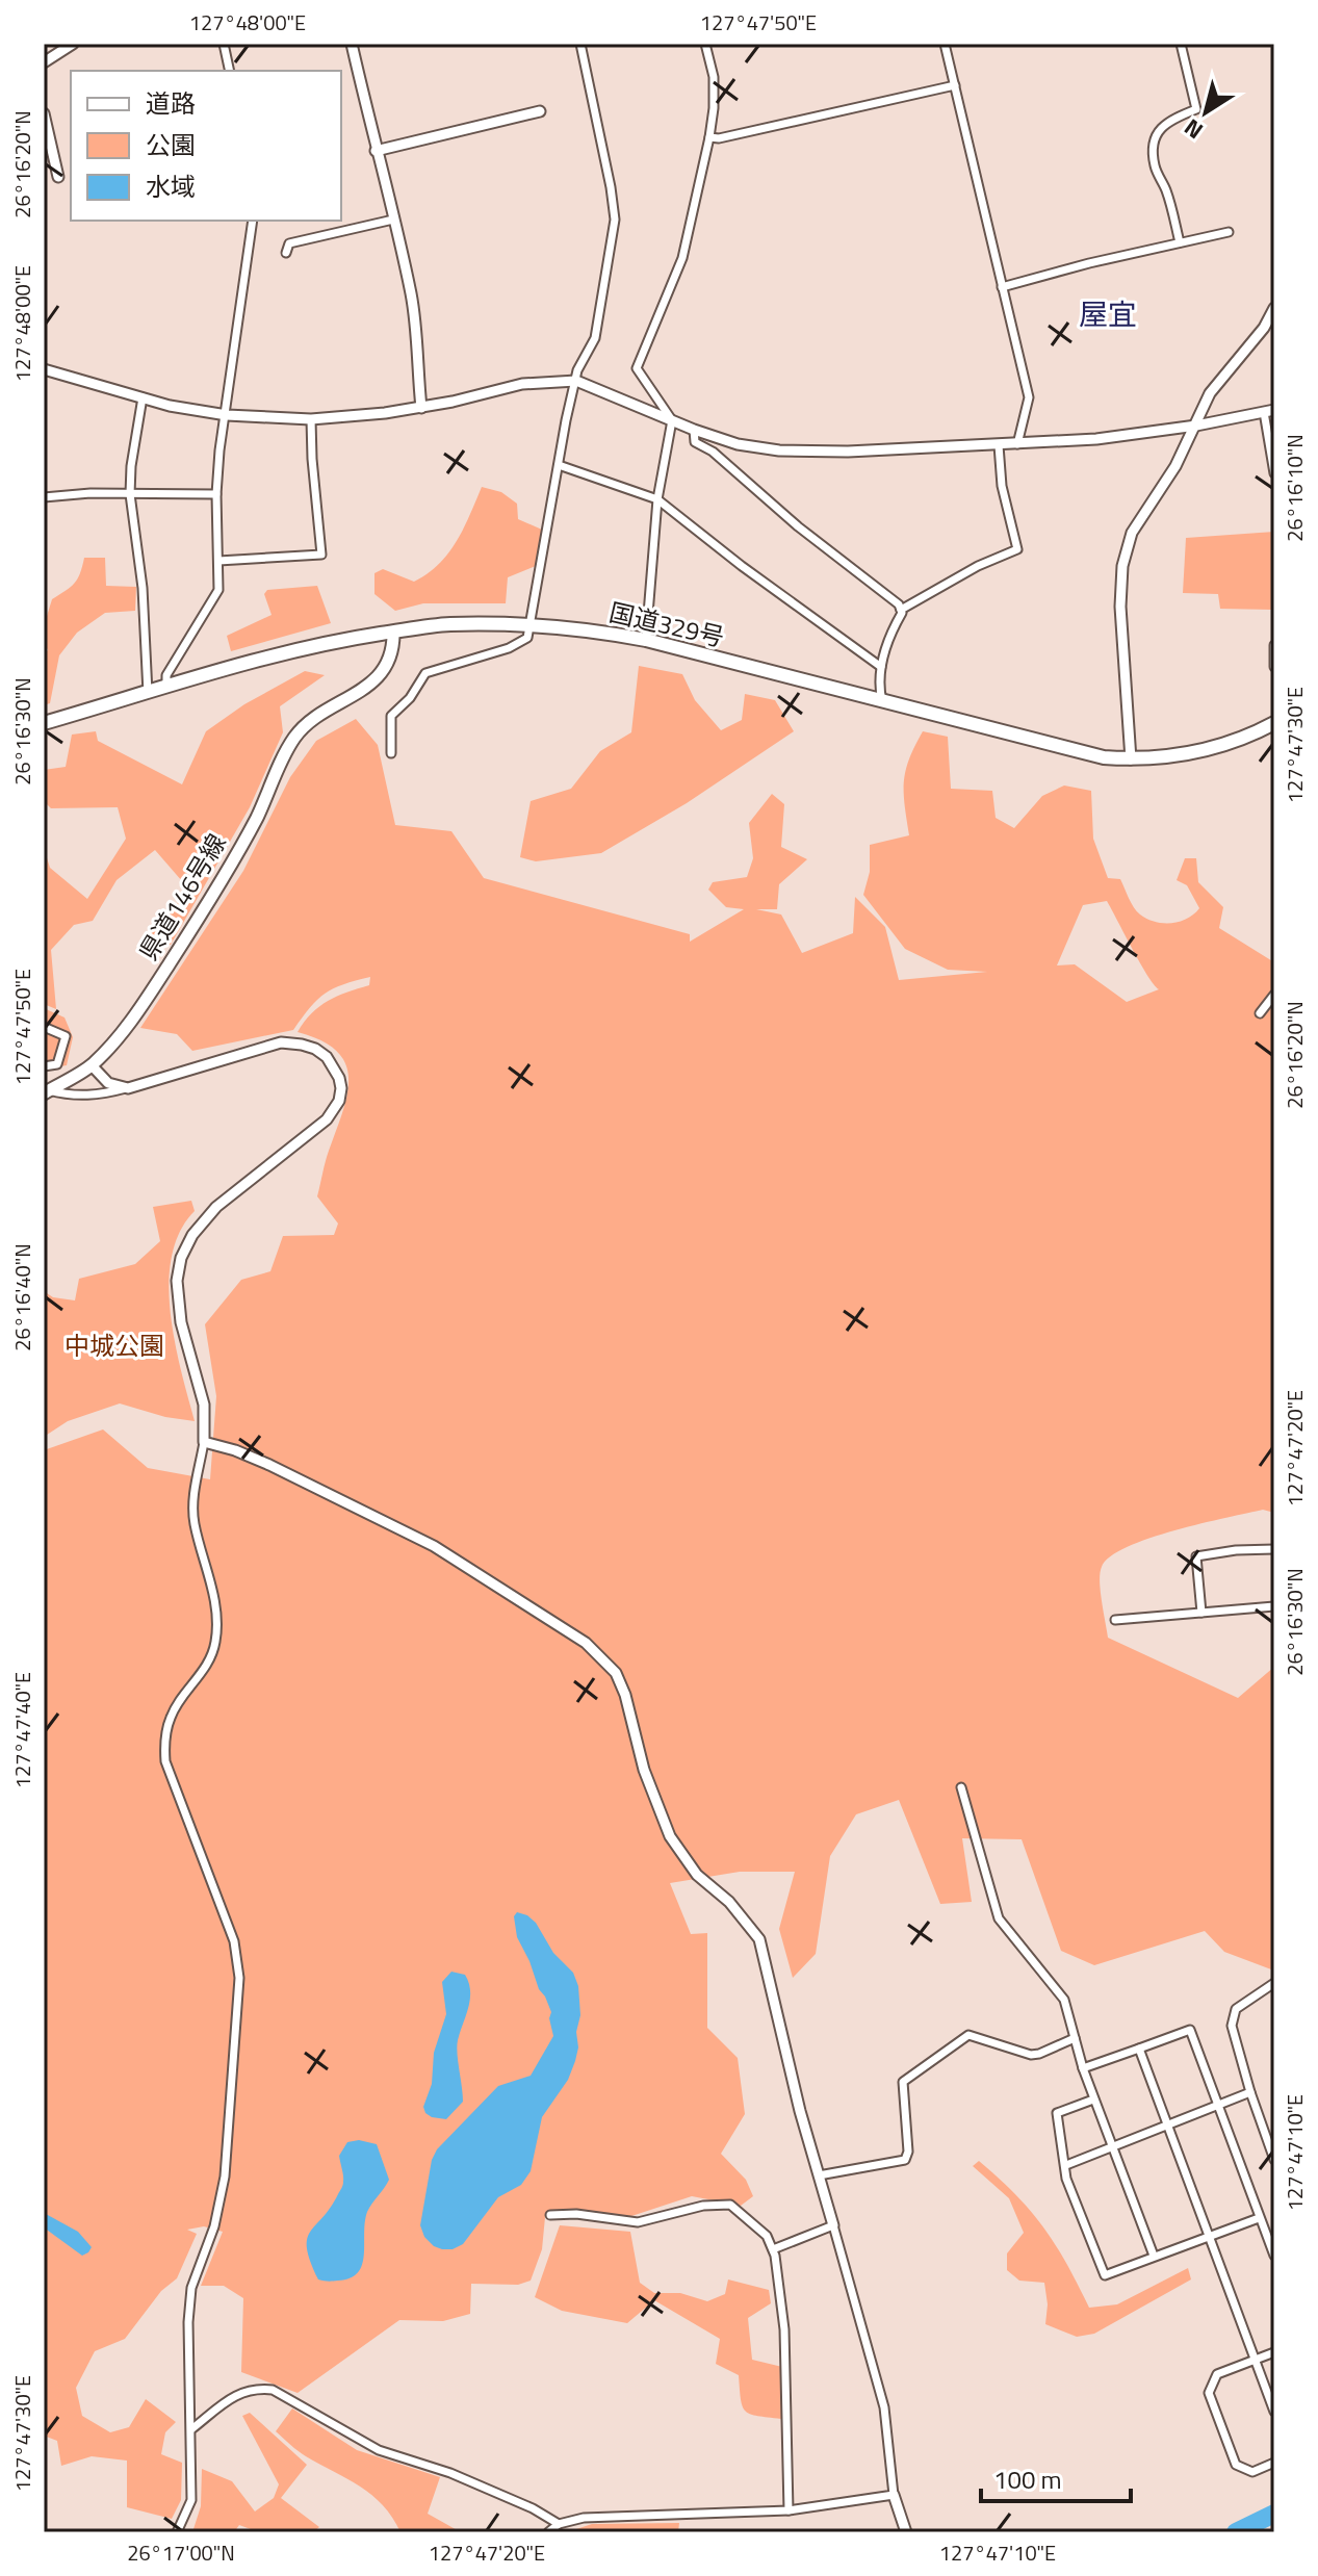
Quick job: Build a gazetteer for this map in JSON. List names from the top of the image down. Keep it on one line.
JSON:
{"streets":{"highway":["国道329号"],"main road":["県道146号線"]},"crossings":[["国道329号","県道146号線"]],"districts":["屋宜"],"parks":["中城公園"],"legend":["道路","公園","水域"],"scale_bar":"100 m","north":"bottom left","coordinates":["127°48'00\"E","127°47'50\"E","26°16'20\"N","26°16'10\"N","26°16'30\"N","127°47'30\"E","26°16'40\"N","127°47'20\"E","127°47'40\"E","127°47'10\"E","26°17'00\"N"]}
